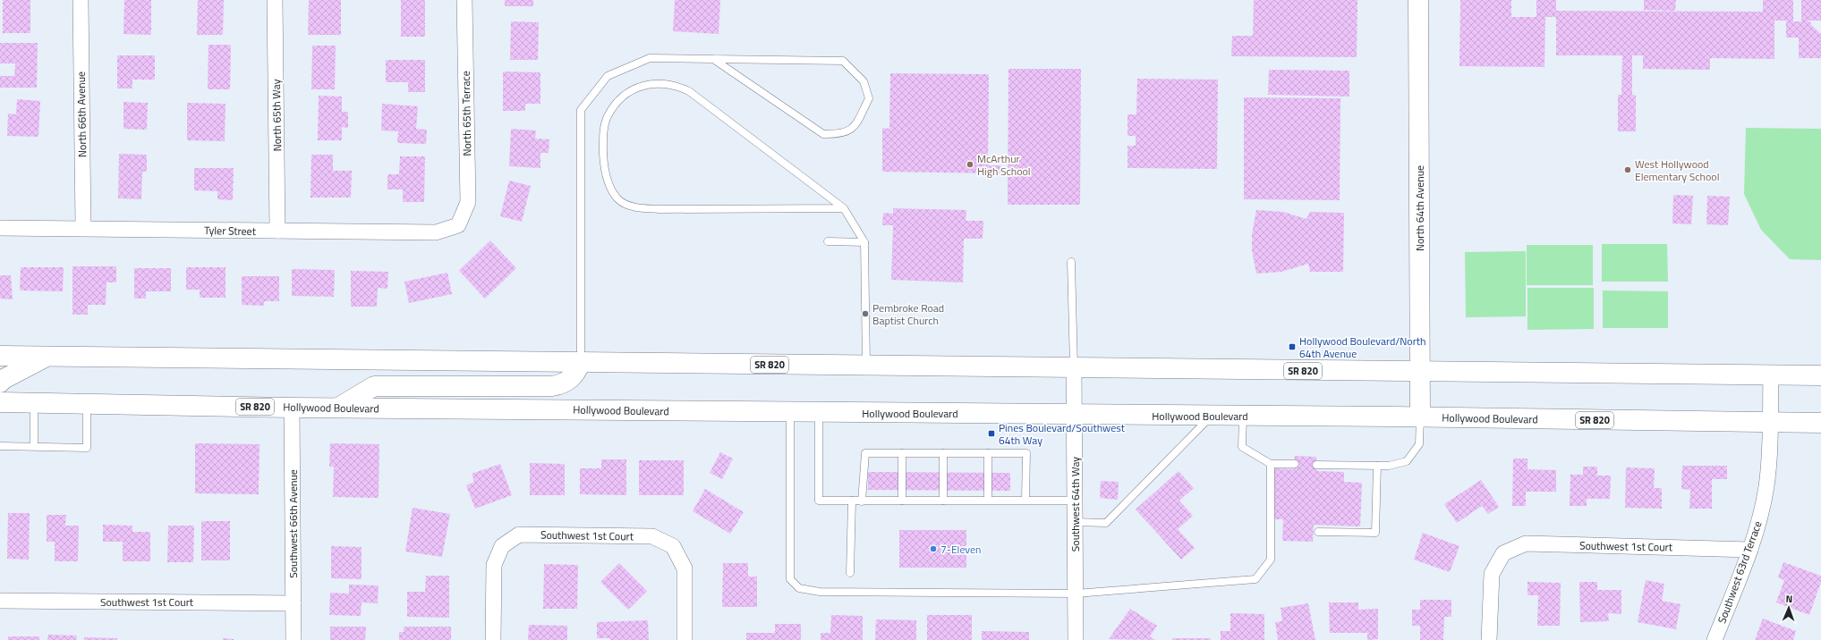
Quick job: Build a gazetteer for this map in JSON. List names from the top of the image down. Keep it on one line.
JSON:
{"streets":{"main road":["North 64th Avenue","SR 820","Hollywood Boulevard"],"street":["North 65th Terrace","North 66th Avenue","North 65th Way","Tyler Street","Southwest 64th Way","Southwest 66th Avenue","Southwest 1st Court","Southwest 63rd Terrace"]},"crossings":[["North 65th Terrace","Tyler Street"],["North 66th Avenue","Tyler Street"],["North 65th Way","Tyler Street"],["North 64th Avenue","SR 820"],["North 64th Avenue","Hollywood Boulevard"],["SR 820","Southwest 64th Way"],["SR 820","Southwest 63rd Terrace"],["Hollywood Boulevard","Southwest 64th Way"],["Hollywood Boulevard","Southwest 66th Avenue"],["Hollywood Boulevard","Southwest 63rd Terrace"],["Southwest 66th Avenue","Southwest 1st Court"],["Southwest 1st Court","Southwest 63rd Terrace"]],"places":{"other":["McArthur High School","West Hollywood Elementary School","Pembroke Road Baptist Church","7-Eleven"],"transit":["Hollywood Boulevard/North 64th Avenue","Pines Boulevard/Southwest 64th Way"]},"north":"top"}
